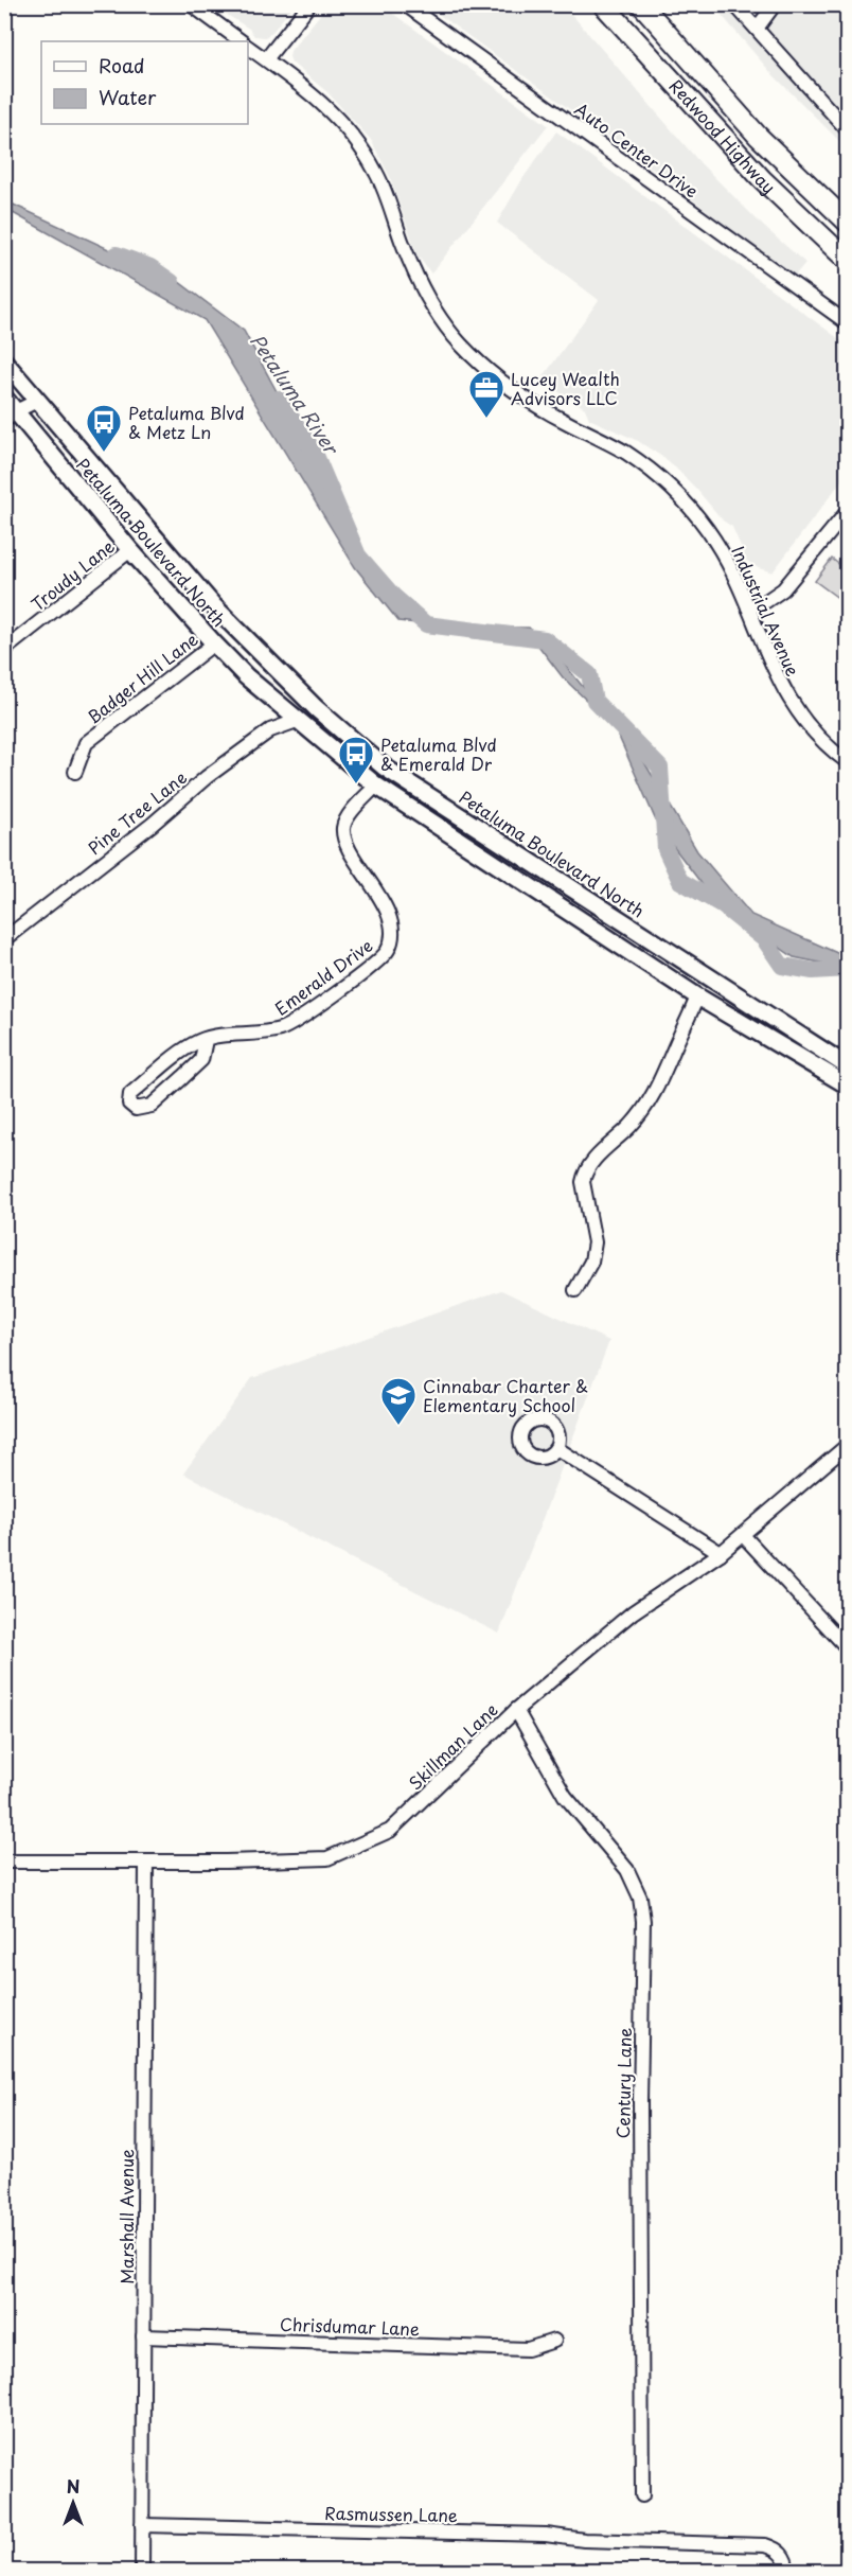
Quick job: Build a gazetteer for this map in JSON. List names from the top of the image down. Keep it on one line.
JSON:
{"streets":{"highway":["Redwood Highway"],"main road":["Petaluma Boulevard North"],"street":["Auto Center Drive","Troudy Lane","Industrial Avenue","Badger Hill Lane","Pine Tree Lane","Emerald Drive","Skillman Lane","Century Lane","Marshall Avenue","Chrisdumar Lane","Rasmussen Lane"]},"crossings":[["Petaluma Boulevard North","Troudy Lane"],["Petaluma Boulevard North","Badger Hill Lane"],["Petaluma Boulevard North","Pine Tree Lane"],["Petaluma Boulevard North","Emerald Drive"],["Skillman Lane","Century Lane"],["Skillman Lane","Marshall Avenue"],["Marshall Avenue","Chrisdumar Lane"],["Marshall Avenue","Rasmussen Lane"]],"water":["Petaluma River"],"places":{"office":["Lucey Wealth Advisors LLC"],"bus stop":["Petaluma Blvd & Metz Ln","Petaluma Blvd & Emerald Dr"],"school or university":["Cinnabar Charter & Elementary School"]},"legend":["Road","Water"],"north":"top"}
